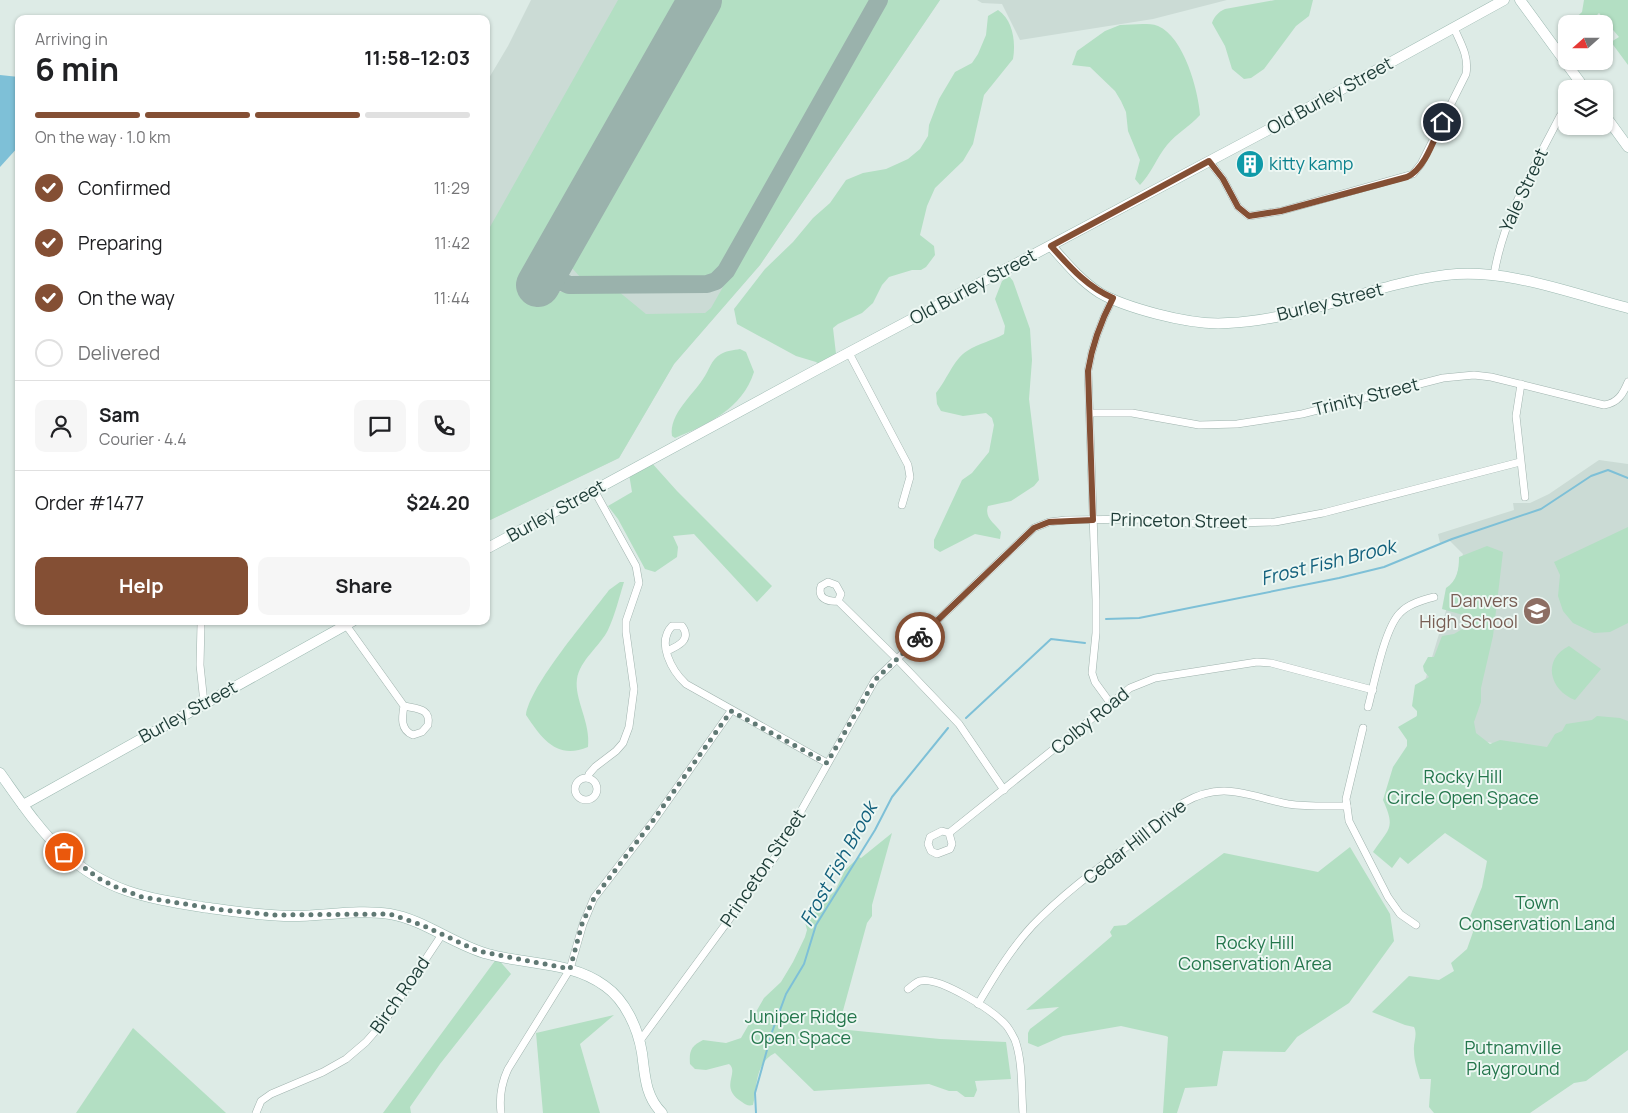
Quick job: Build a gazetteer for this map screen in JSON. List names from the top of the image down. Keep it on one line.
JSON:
{"streets":{"main road":["Old Burley Street","Burley Street"],"street":["Yale Street","Trinity Street","Princeton Street","Colby Road","Cedar Hill Drive","Birch Road"]},"crossings":[["Old Burley Street","Burley Street"],["Yale Street","Burley Street"]],"water":["Frost Fish Brook"],"parks":["Rocky Hill Circle Open Space","Town Conservation Land","Rocky Hill Conservation Area","Juniper Ridge Open Space","Putnamville Playground"],"places":{"building":["kitty kamp"],"school or university":["Danvers High School"]},"north":"left","page":{"heading":["6 min","Arriving in","11:58–12:03"],"panel":["Sam","Courier · 4.4","Order #1477","$24.20"],"bar":"On the way · 1.0 km","list":[["Confirmed","11:29"],["Preparing","11:42"],["On the way","11:44"],"Delivered"],"buttons":["Help","Share"]}}
